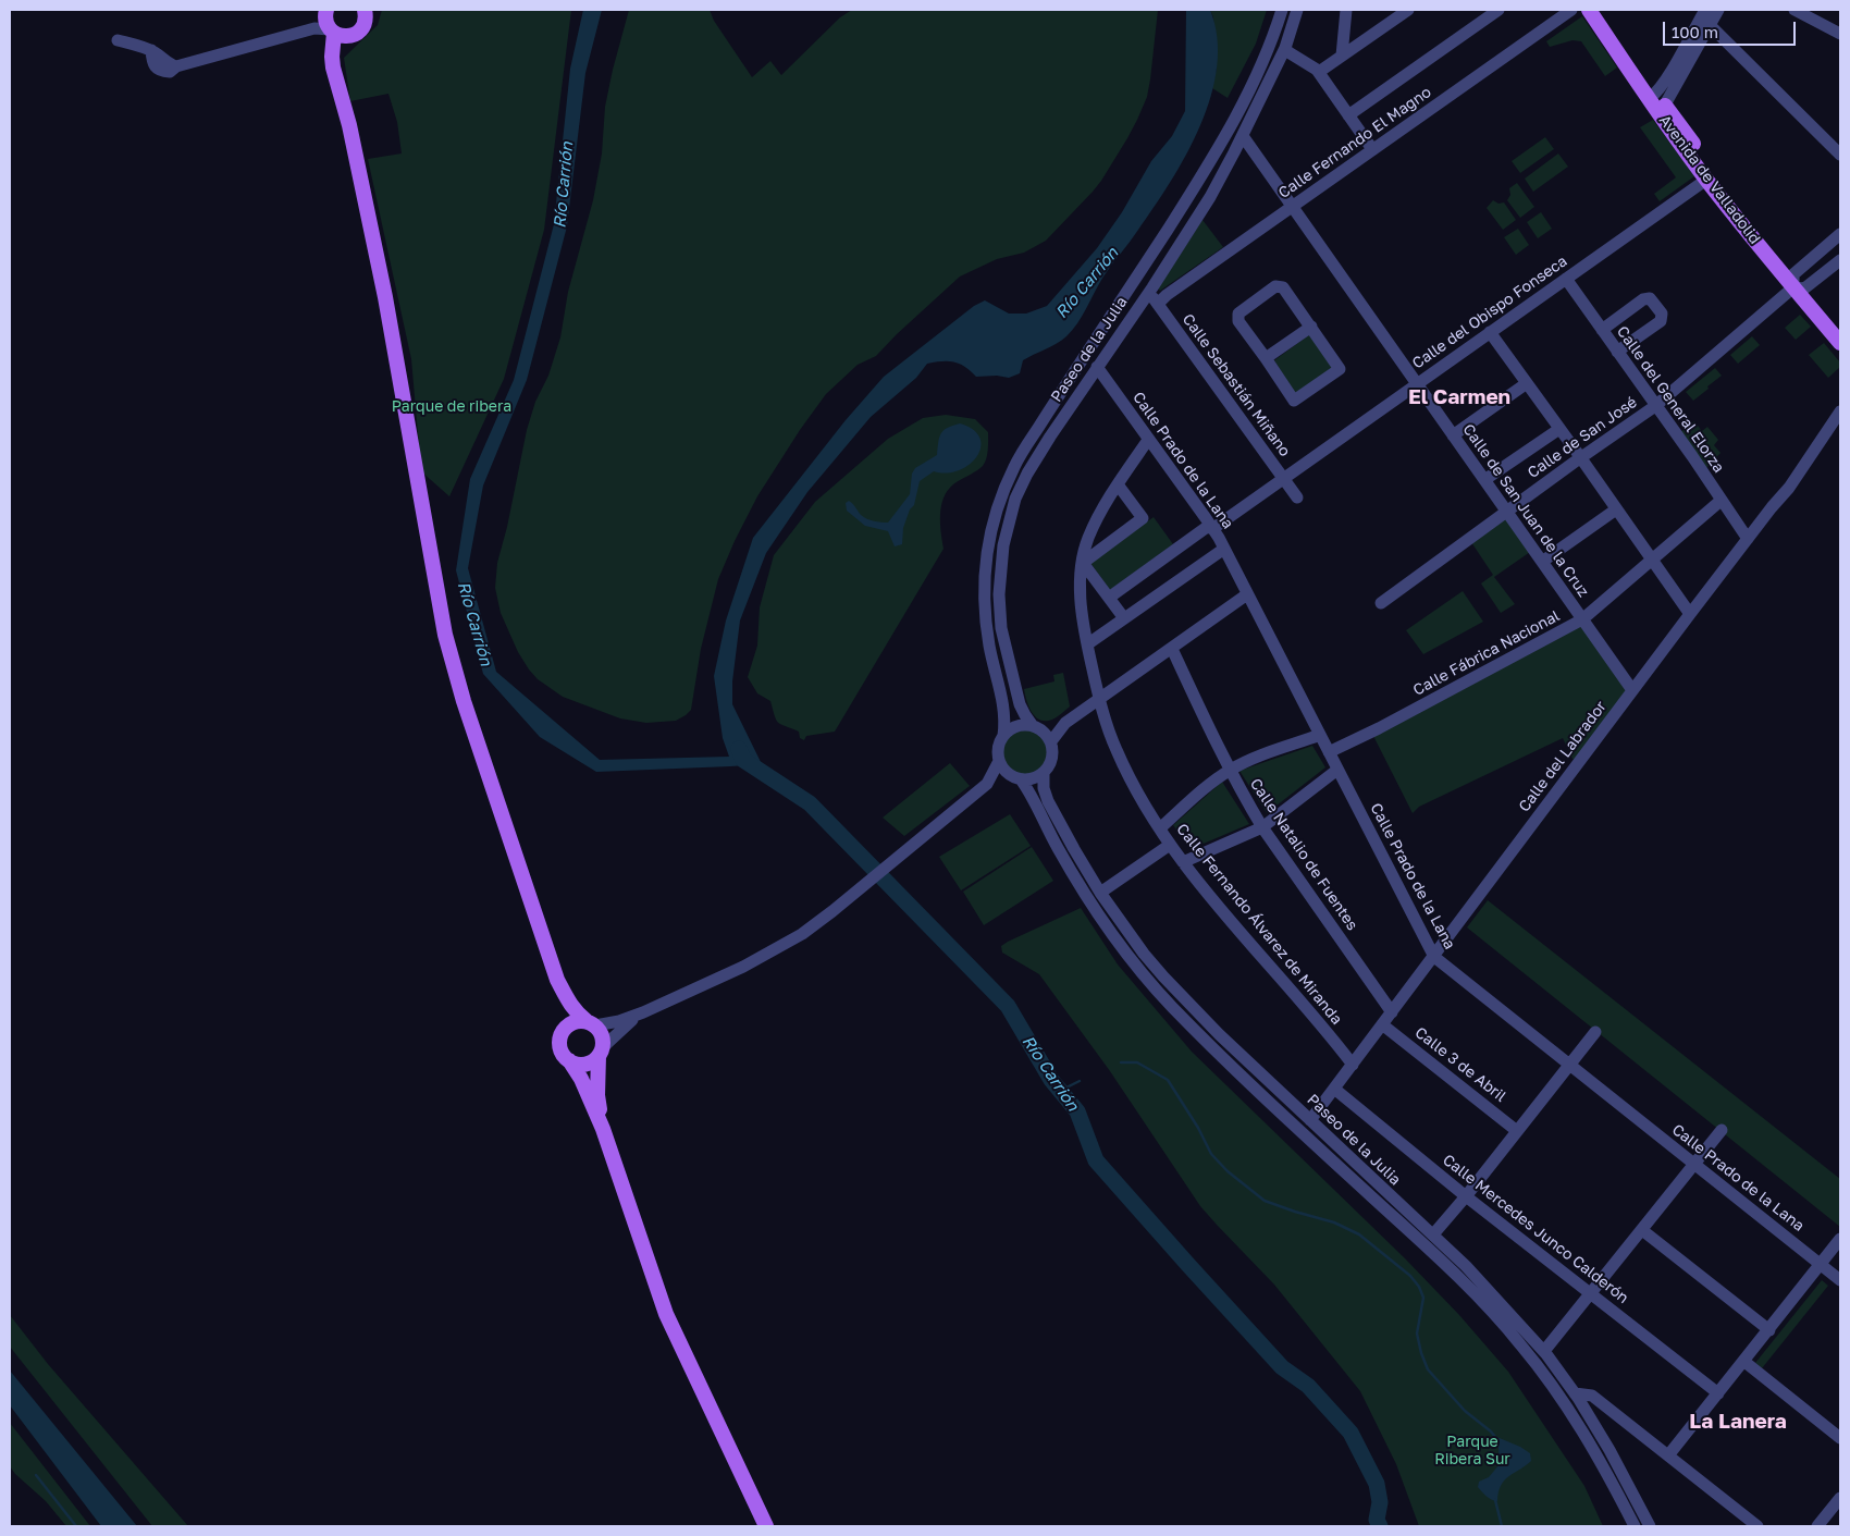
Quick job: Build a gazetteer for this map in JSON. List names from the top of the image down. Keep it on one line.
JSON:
{"streets":{"main road":["Avenida de Valladolid"],"street":["Calle Fernando El Magno","Calle del Obispo Fonseca","Paseo de la Julia","Calle Sebastián Miñano","Calle del General Elorza","Calle de San José","Calle Prado de la Lana","Calle de San Juan de la Cruz","Calle Fábrica Nacional","Calle del Labrador","Calle Natalio de Fuentes","Calle Fernando Álvarez de Miranda","Calle 3 de Abril","Calle Mercedes Junco Calderón"]},"crossings":[["Calle Fernando El Magno","Calle Sebastián Miñano"],["Calle Fernando El Magno","Calle de San Juan de la Cruz"],["Avenida de Valladolid","Calle del Obispo Fonseca"],["Avenida de Valladolid","Calle de San José"],["Calle del Obispo Fonseca","Calle Sebastián Miñano"],["Calle del Obispo Fonseca","Calle del General Elorza"],["Calle del Obispo Fonseca","Calle Prado de la Lana"],["Calle del Obispo Fonseca","Calle de San Juan de la Cruz"],["Paseo de la Julia","Calle Sebastián Miñano"],["Paseo de la Julia","Calle Prado de la Lana"],["Paseo de la Julia","Calle de San Juan de la Cruz"],["Paseo de la Julia","Calle del Labrador"],["Calle del General Elorza","Calle de San José"],["Calle del General Elorza","Calle Fábrica Nacional"],["Calle del General Elorza","Calle del Labrador"],["Calle de San José","Calle de San Juan de la Cruz"],["Calle Prado de la Lana","Calle Fábrica Nacional"],["Calle Prado de la Lana","Calle del Labrador"],["Calle Prado de la Lana","Calle Fernando Álvarez de Miranda"],["Calle de San Juan de la Cruz","Calle Fábrica Nacional"],["Calle de San Juan de la Cruz","Calle del Labrador"],["Calle del Labrador","Calle Natalio de Fuentes"],["Calle del Labrador","Calle Fernando Álvarez de Miranda"],["Calle del Labrador","Calle 3 de Abril"],["Calle del Labrador","Calle Mercedes Junco Calderón"]],"districts":["El Carmen","La Lanera"],"water":["Río Carrión"],"parks":["Parque de ribera","Parque Ribera Sur"],"scale_bar":"100 m"}
